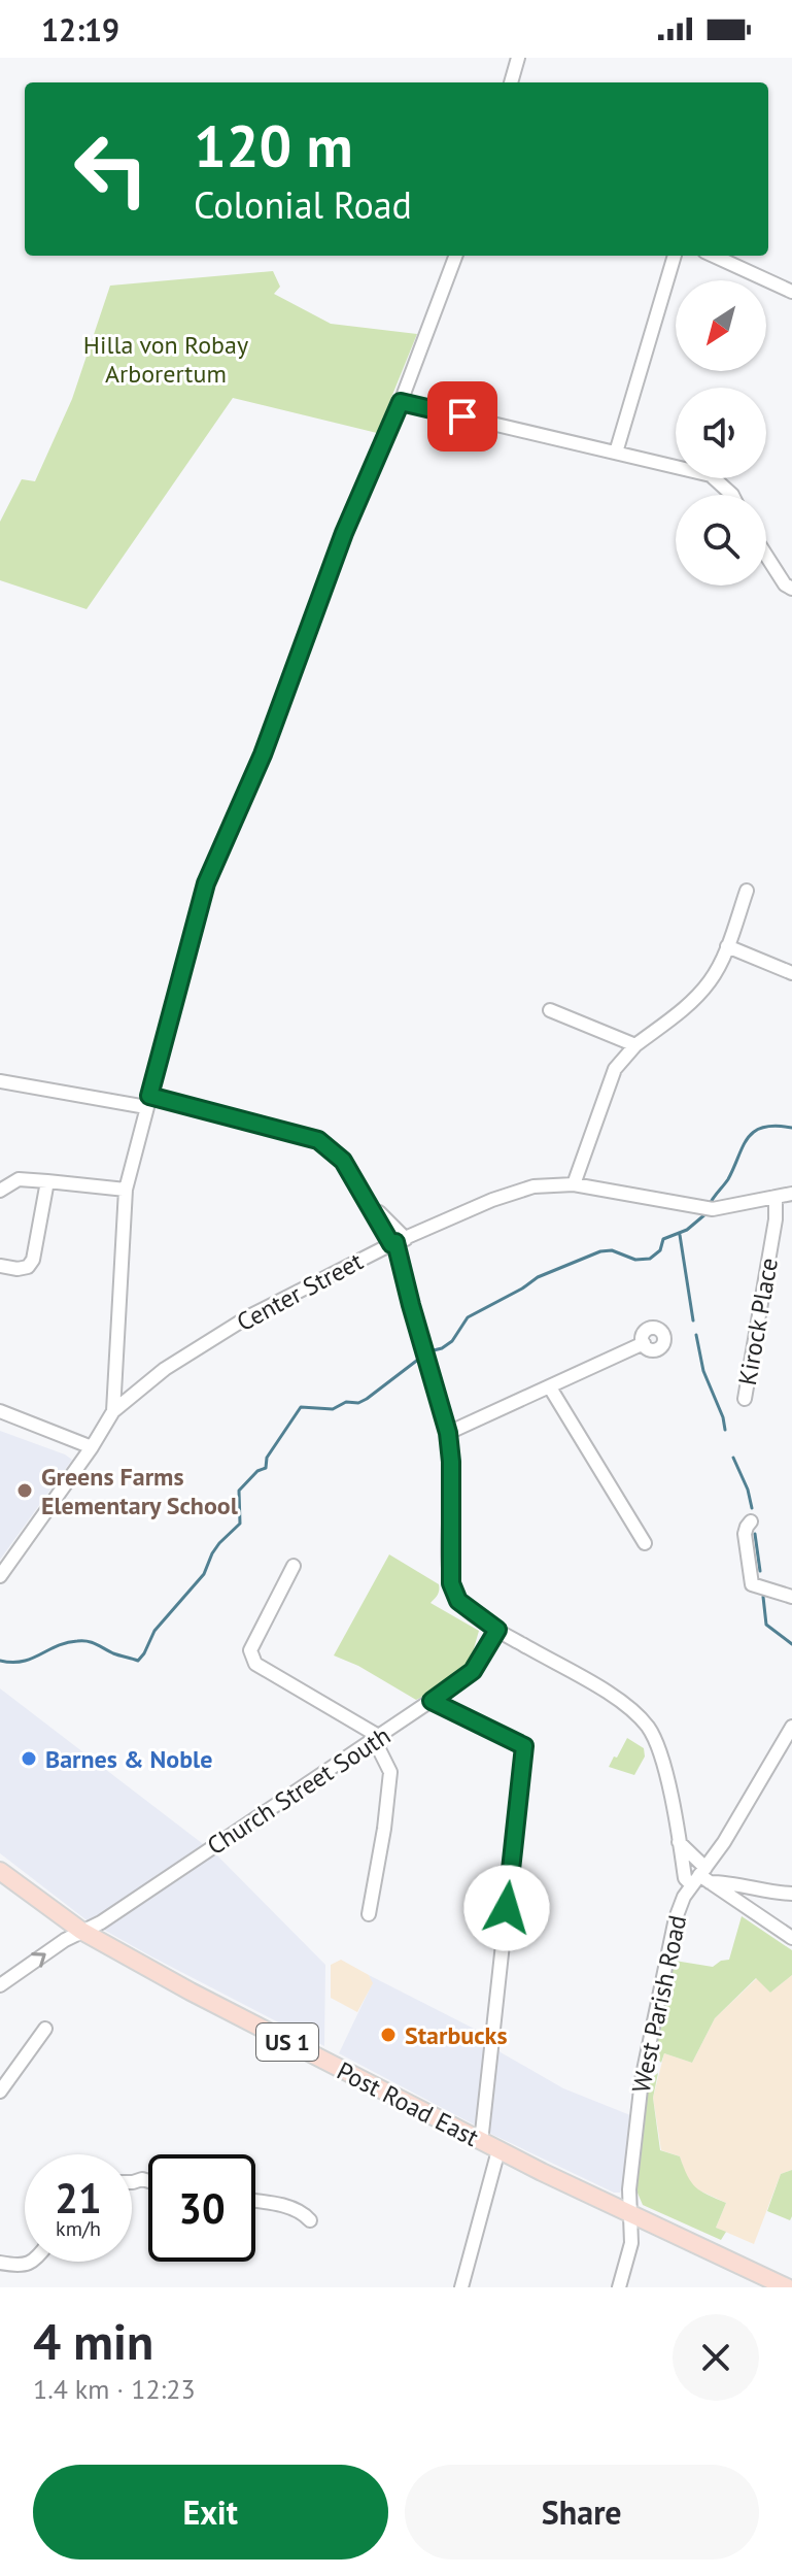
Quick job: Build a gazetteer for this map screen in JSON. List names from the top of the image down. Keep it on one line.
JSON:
{"streets":{"main road":["US 1","Post Road East"],"street":["Center Street","Kirock Place","Church Street South","West Parish Road"]},"crossings":[["Center Street","Kirock Place"],["Church Street South","Post Road East"],["West Parish Road","Post Road East"]],"parks":["Hilla von Robay Arborertum"],"places":["Greens Farms Elementary School","Barnes & Noble","Starbucks"],"north":"bottom left","page":{"status":"12:19","turn":["120 m","Colonial Road"],"speed":"21 km/h","limit":"30","heading":["4 min","1.4 km · 12:23"],"buttons":["Exit","Share"]}}
